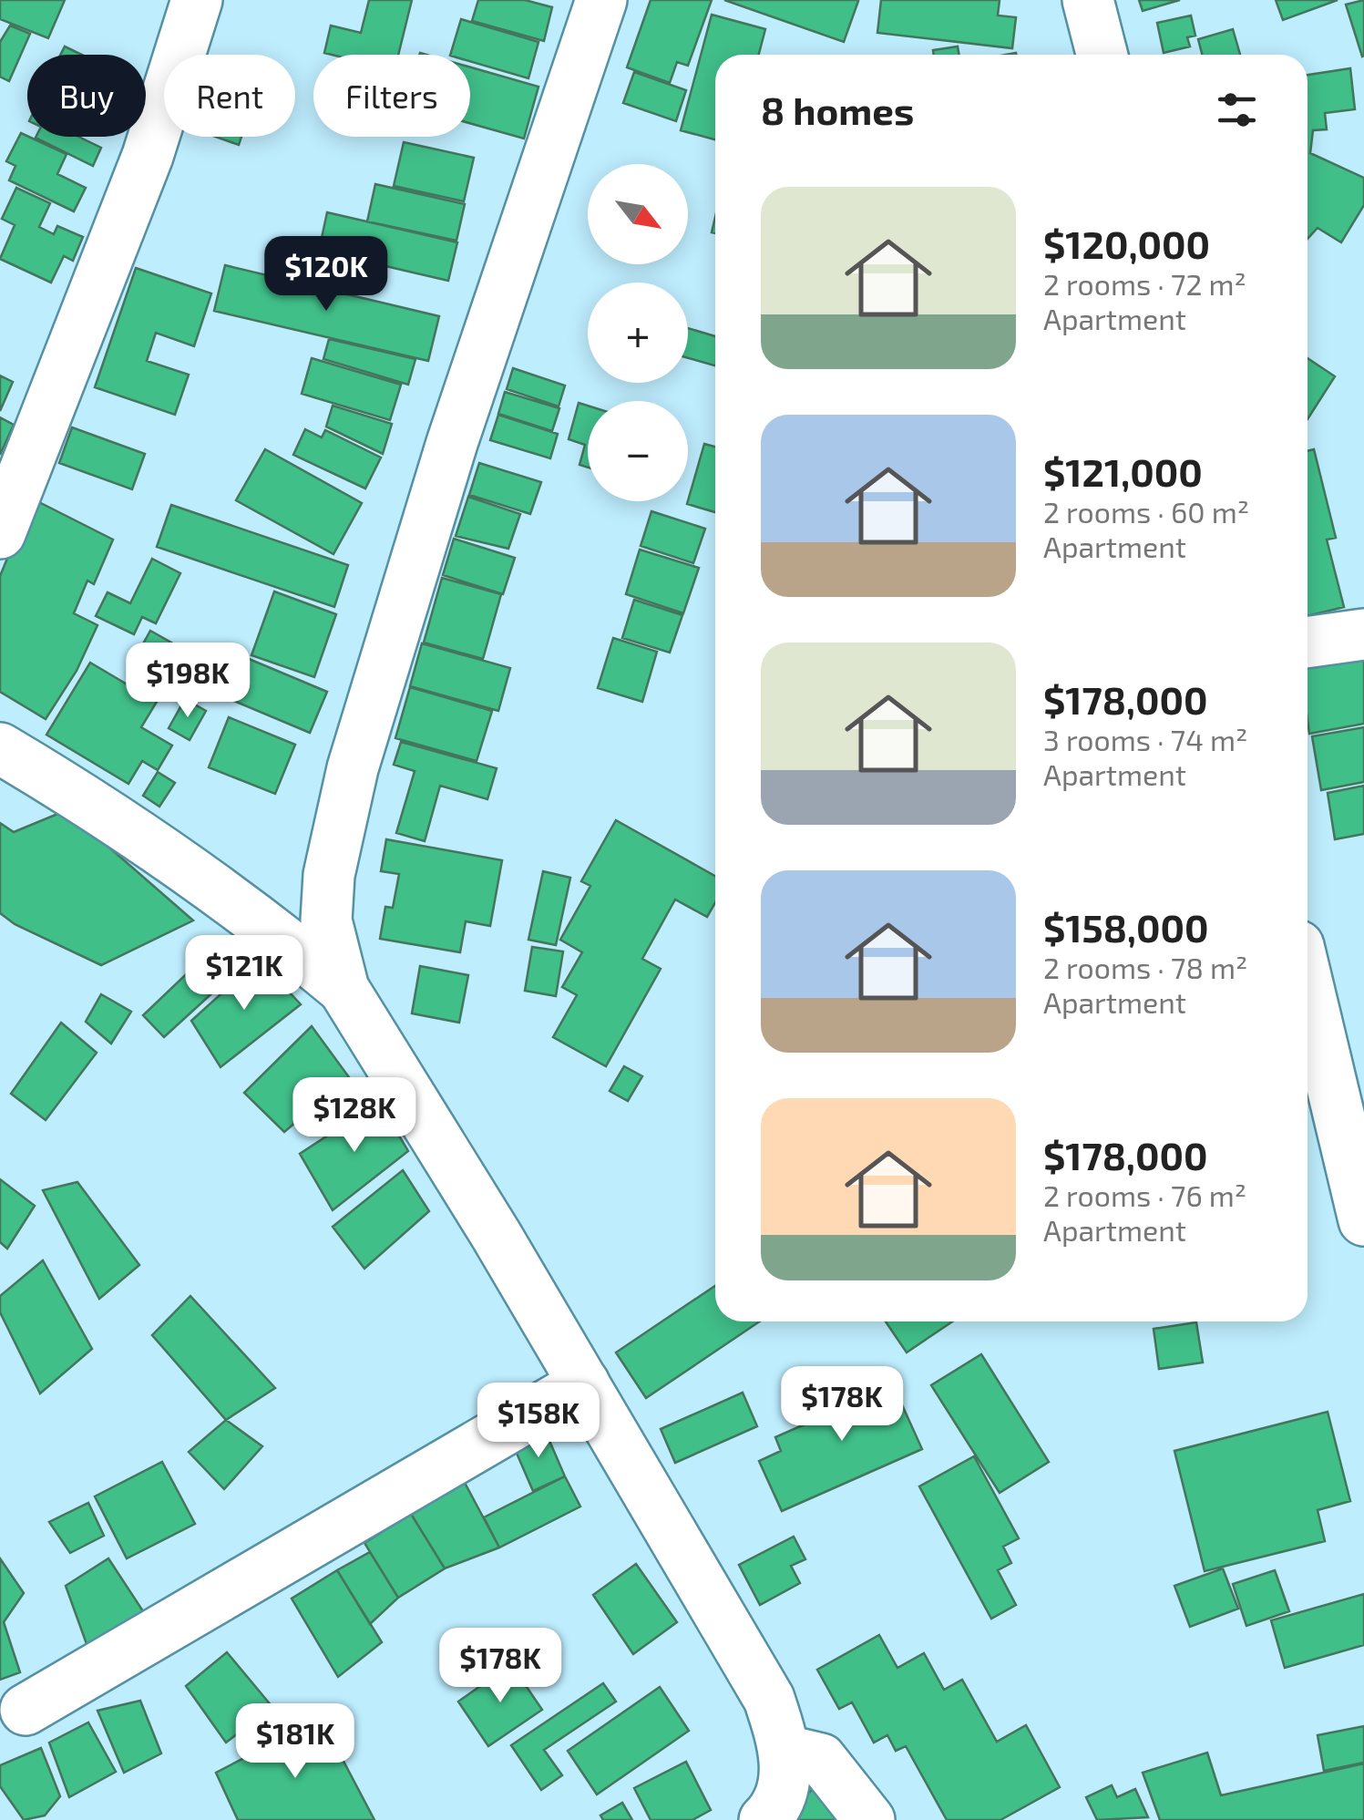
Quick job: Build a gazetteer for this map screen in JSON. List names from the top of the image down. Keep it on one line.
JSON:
{"north":"bottom right","page":{"chip":["Buy","Rent","Filters"],"heading":"8 homes","map_buttons":["+","−"],"list":[{"name":"$120,000","note":"2 rooms · 72 m² · Apartment"},{"name":"$121,000","note":"2 rooms · 60 m² · Apartment"},{"name":"$178,000","note":"3 rooms · 74 m² · Apartment"},{"name":"$158,000","note":"2 rooms · 78 m² · Apartment"},{"name":"$178,000","note":"2 rooms · 76 m² · Apartment"}],"price":["$120K","$198K","$121K","$128K","$178K","$158K","$178K","$181K"]}}
